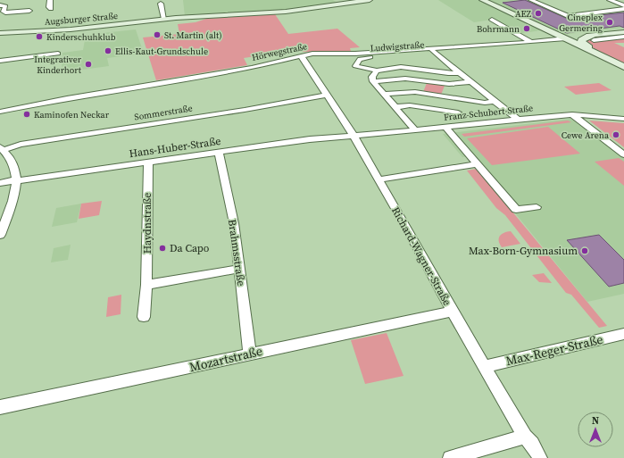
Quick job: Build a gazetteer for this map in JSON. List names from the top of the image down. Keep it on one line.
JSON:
{"streets":{"street":["Augsburger Straße","Ludwigstraße","Hörwegstraße","Sommerstraße","Franz-Schubert-Straße","Hans-Huber-Straße","Haydnstraße","Brahmsstraße","Richard-Wagner-Straße","Max-Reger-Straße","Mozartstraße"]},"crossings":[["Ludwigstraße","Hörwegstraße"],["Ludwigstraße","Franz-Schubert-Straße"],["Hörwegstraße","Richard-Wagner-Straße"],["Sommerstraße","Richard-Wagner-Straße"],["Franz-Schubert-Straße","Hans-Huber-Straße"],["Franz-Schubert-Straße","Richard-Wagner-Straße"],["Hans-Huber-Straße","Haydnstraße"],["Hans-Huber-Straße","Brahmsstraße"],["Hans-Huber-Straße","Richard-Wagner-Straße"],["Brahmsstraße","Mozartstraße"],["Richard-Wagner-Straße","Max-Reger-Straße"],["Richard-Wagner-Straße","Mozartstraße"]],"places":["AEZ","Cineplex Germering","Bohrmann","St. Martin (alt)","Kinderschuhklub","Ellis-Kaut-Grundschule","Integrativer Kinderhort","Kaminofen Neckar","Cewe Arena","Da Capo","Max-Born-Gymnasium"],"north":"top"}
